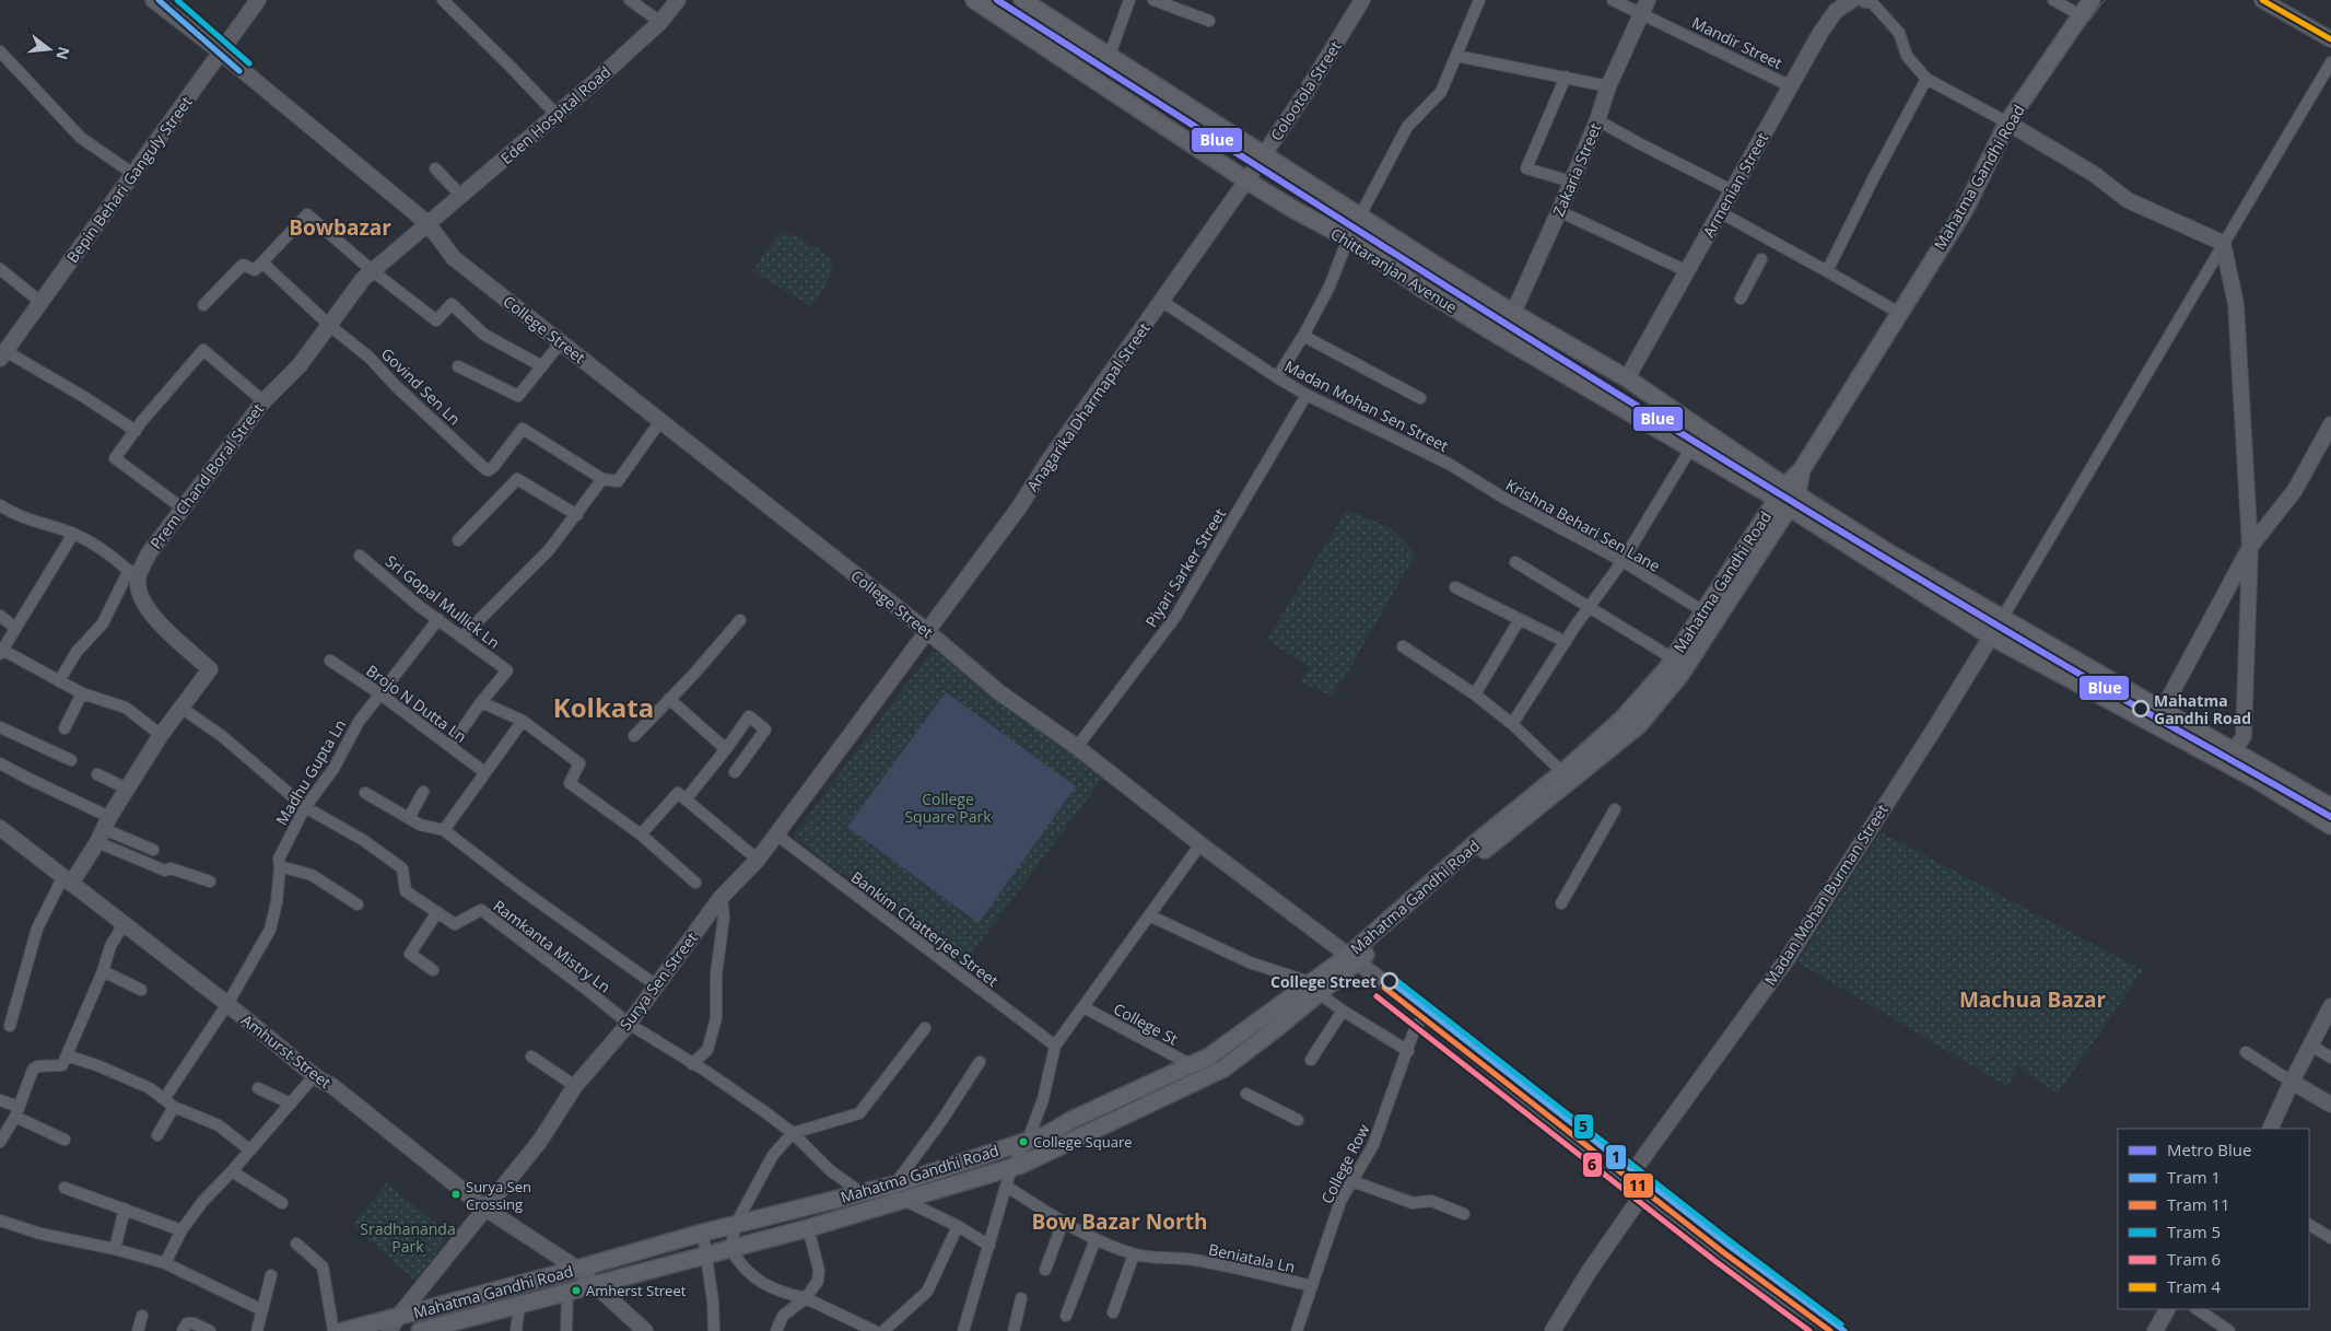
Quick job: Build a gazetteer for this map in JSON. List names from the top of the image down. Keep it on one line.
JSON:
{"streets":{"main road":["Colootola Street","Eden Hospital Road","Zakaria Street","Mahatma Gandhi Road","Bepin Behari Ganguly Street","Armenian Street","Chittaranjan Avenue","College Street","Anagarika Dharmapal Street","Prem Chand Boral Street","Madan Mohan Burman Street","Surya Sen Street","Amhurst Street"],"street":["Mandir Street","Govind Sen Ln","Madan Mohan Sen Street","Krishna Behari Sen Lane","Piyari Sarker Street","Sri Gopal Mullick Ln","Brojo N Dutta Ln","Madhu Gupta Ln","Bankim Chatterjee Street","Ramkanta Mistry Ln","College St","College Row","Beniatala Ln"]},"crossings":[["Mandir Street","Zakaria Street"],["Mandir Street","Armenian Street"],["Colootola Street","Chittaranjan Avenue"],["Colootola Street","Anagarika Dharmapal Street"],["Eden Hospital Road","College Street"],["Eden Hospital Road","Prem Chand Boral Street"],["Zakaria Street","Chittaranjan Avenue"],["Mahatma Gandhi Road","Chittaranjan Avenue"],["Mahatma Gandhi Road","College Street"],["Mahatma Gandhi Road","Krishna Behari Sen Lane"],["Mahatma Gandhi Road","Surya Sen Street"],["Mahatma Gandhi Road","College St"],["Mahatma Gandhi Road","Amhurst Street"],["Bepin Behari Ganguly Street","College Street"],["Chittaranjan Avenue","Anagarika Dharmapal Street"],["Chittaranjan Avenue","Madan Mohan Burman Street"],["College Street","Anagarika Dharmapal Street"],["College Street","Prem Chand Boral Street"],["College Street","Piyari Sarker Street"],["College Street","Madan Mohan Burman Street"],["College Street","Surya Sen Street"],["College Street","College Row"],["Govind Sen Ln","Prem Chand Boral Street"],["Madan Mohan Sen Street","Anagarika Dharmapal Street"],["Madan Mohan Sen Street","Krishna Behari Sen Lane"],["Madan Mohan Sen Street","Piyari Sarker Street"],["Anagarika Dharmapal Street","Surya Sen Street"],["Sri Gopal Mullick Ln","Madhu Gupta Ln"],["Brojo N Dutta Ln","Madhu Gupta Ln"],["Madhu Gupta Ln","Ramkanta Mistry Ln"],["Madhu Gupta Ln","Amhurst Street"],["Bankim Chatterjee Street","Surya Sen Street"],["Ramkanta Mistry Ln","Surya Sen Street"],["Surya Sen Street","Amhurst Street"],["College Row","Beniatala Ln"]],"districts":["Bowbazar","Kolkata","Machua Bazar","Bow Bazar North"],"parks":["College Square Park","Sradhananda Park"],"places":["Mahatma Gandhi Road","College Street","College Square","Surya Sen Crossing","Amherst Street"],"lines":["metro line Blue","tram line 1","tram line 5","tram line 4","tram line 11","tram line 6"],"legend":["Metro Blue","Tram 1","Tram 11","Tram 5","Tram 6","Tram 4"],"north":"right"}
